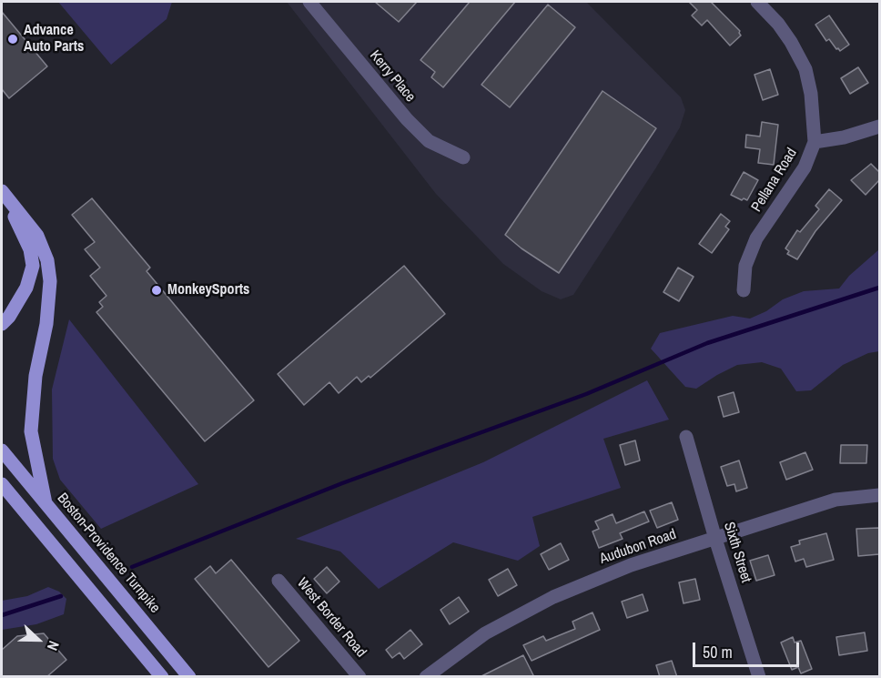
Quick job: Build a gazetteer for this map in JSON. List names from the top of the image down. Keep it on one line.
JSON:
{"streets":{"main road":["Boston-Providence Turnpike"],"street":["Kerry Place","Pellana Road","Audubon Road","Sixth Street","West Border Road"]},"crossings":[["Audubon Road","Sixth Street"]],"places":["Advance Auto Parts","MonkeySports"],"scale_bar":"50 m","north":"right"}
